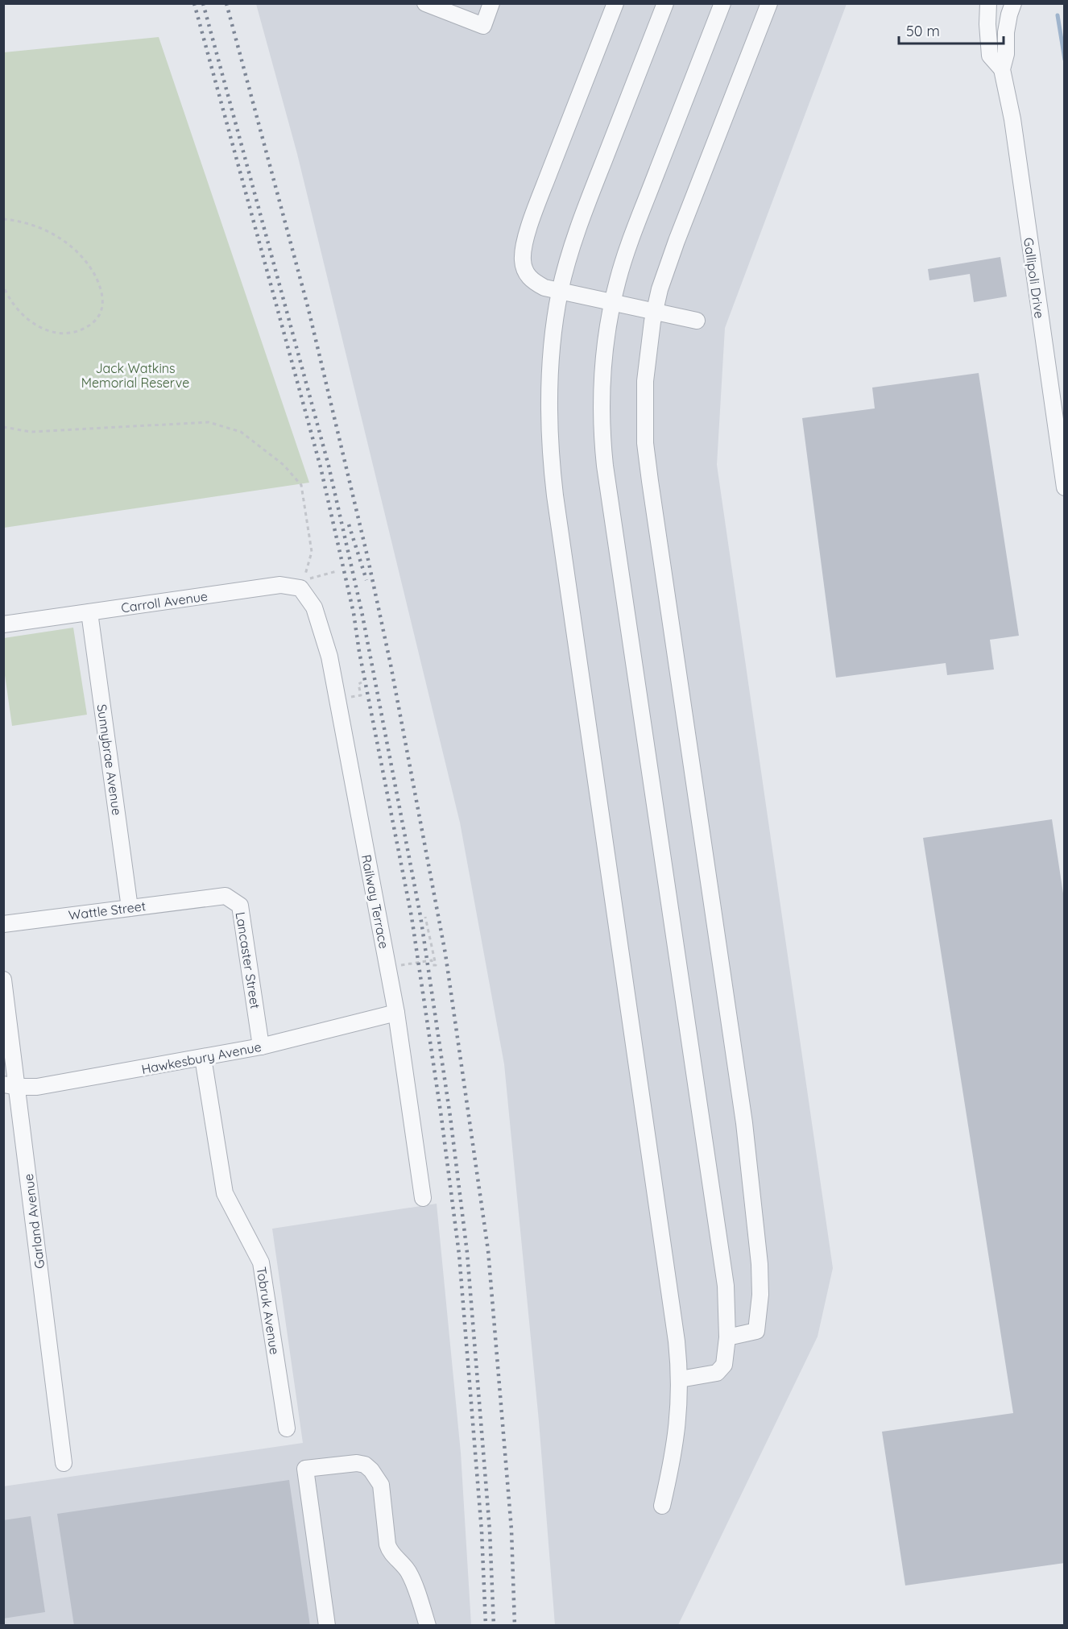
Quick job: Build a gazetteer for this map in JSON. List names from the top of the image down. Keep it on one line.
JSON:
{"streets":{"street":["Gallipoli Drive","Carroll Avenue","Sunnybrae Avenue","Railway Terrace","Wattle Street","Lancaster Street","Hawkesbury Avenue","Garland Avenue","Tobruk Avenue"]},"crossings":[["Carroll Avenue","Sunnybrae Avenue"],["Carroll Avenue","Railway Terrace"],["Sunnybrae Avenue","Wattle Street"],["Railway Terrace","Hawkesbury Avenue"],["Wattle Street","Lancaster Street"],["Lancaster Street","Hawkesbury Avenue"],["Hawkesbury Avenue","Garland Avenue"],["Hawkesbury Avenue","Tobruk Avenue"]],"parks":["Jack Watkins Memorial Reserve"],"scale_bar":"50 m"}
